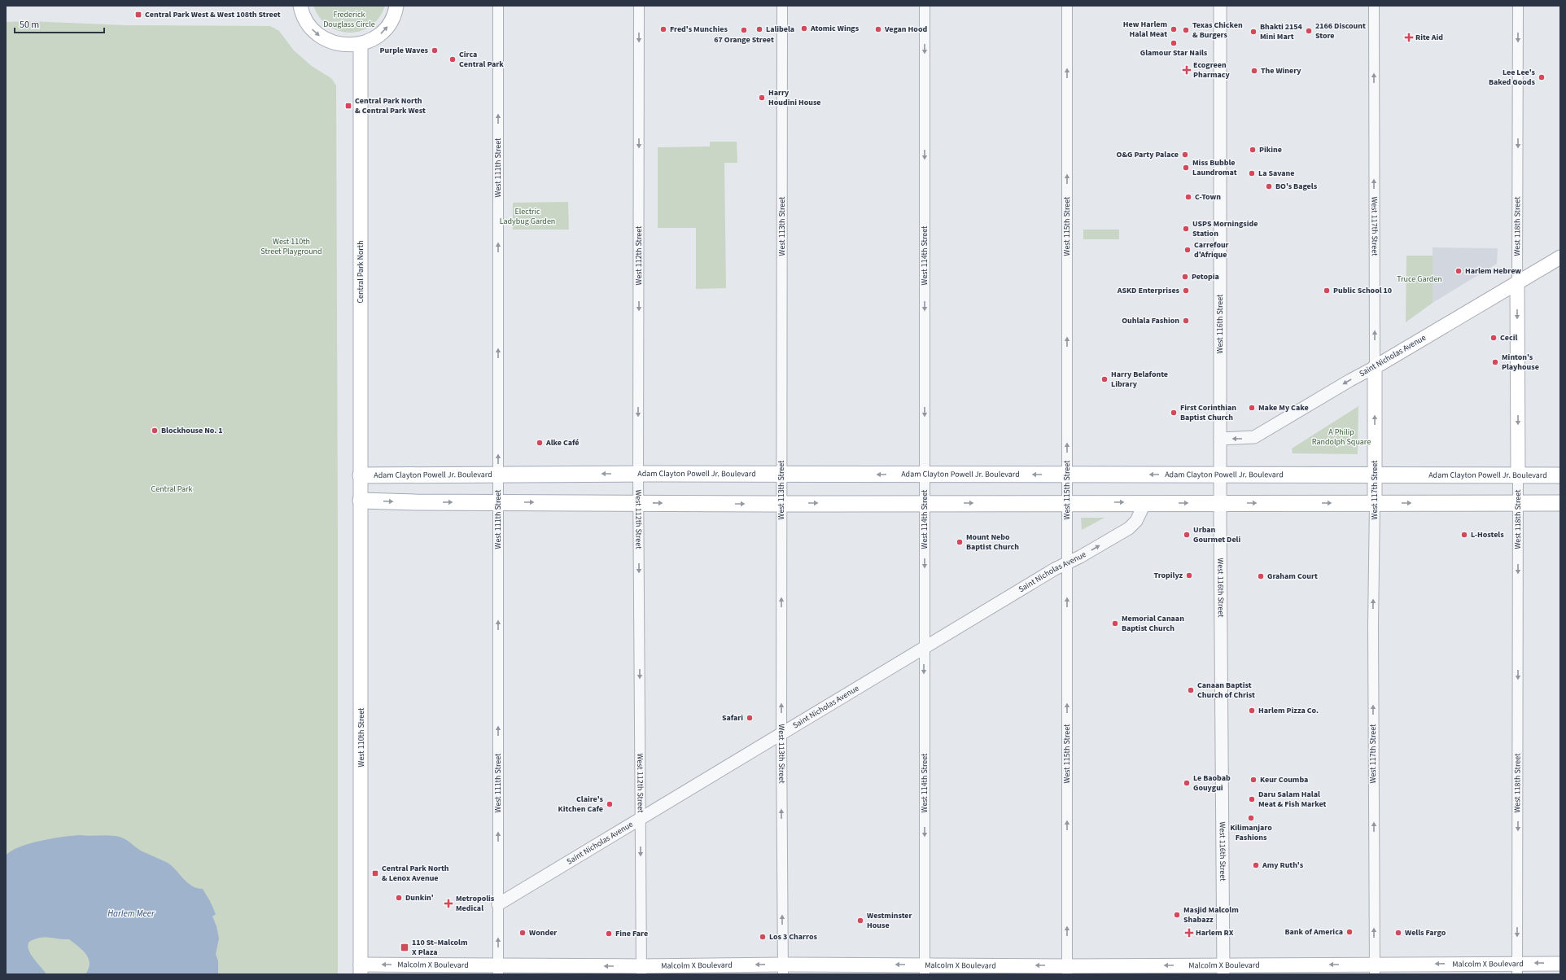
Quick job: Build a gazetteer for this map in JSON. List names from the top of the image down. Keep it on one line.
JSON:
{"streets":{"main road":["West 117th Street","West 118th Street","Central Park North","Saint Nicholas Avenue","Adam Clayton Powell Jr. Boulevard","West 110th Street","Malcolm X Boulevard"],"street":["West 111th Street","West 113th Street","West 115th Street","West 112th Street","West 114th Street","West 116th Street"]},"crossings":[["West 111th Street","Saint Nicholas Avenue"],["West 111th Street","Adam Clayton Powell Jr. Boulevard"],["West 111th Street","Malcolm X Boulevard"],["West 113th Street","Saint Nicholas Avenue"],["West 113th Street","Adam Clayton Powell Jr. Boulevard"],["West 113th Street","Malcolm X Boulevard"],["West 115th Street","Saint Nicholas Avenue"],["West 115th Street","Adam Clayton Powell Jr. Boulevard"],["West 115th Street","Malcolm X Boulevard"],["West 117th Street","Saint Nicholas Avenue"],["West 117th Street","Adam Clayton Powell Jr. Boulevard"],["West 117th Street","Malcolm X Boulevard"],["West 118th Street","Saint Nicholas Avenue"],["West 118th Street","Adam Clayton Powell Jr. Boulevard"],["West 118th Street","Malcolm X Boulevard"],["West 112th Street","Saint Nicholas Avenue"],["West 112th Street","Adam Clayton Powell Jr. Boulevard"],["West 112th Street","Malcolm X Boulevard"],["West 114th Street","Saint Nicholas Avenue"],["West 114th Street","Adam Clayton Powell Jr. Boulevard"],["West 114th Street","Malcolm X Boulevard"],["Central Park North","Adam Clayton Powell Jr. Boulevard"],["Central Park North","West 110th Street"],["West 116th Street","Saint Nicholas Avenue"],["West 116th Street","Adam Clayton Powell Jr. Boulevard"],["West 116th Street","Malcolm X Boulevard"],["West 110th Street","Malcolm X Boulevard"]],"one_way":["West 111th Street","West 113th Street","West 115th Street","West 117th Street","West 118th Street","West 112th Street","West 114th Street","Malcolm X Boulevard"],"water":["Harlem Meer"],"parks":["Frederick Douglass Circle","Electric Ladybug Garden","West 110th Street Playground","Truce Garden","A Philip Randolph Square","Central Park"],"places":{"transit":["Central Park West & West 108th Street","Central Park North & Central Park West","Central Park North & Lenox Avenue","110 St–Malcolm X Plaza"],"other":["Atomic Wings","Fred's Munchies","Lalibela","Vegan Hood","Hew Harlem Halal Meat","67 Orange Street","Texas Chicken & Burgers","2166 Discount Store","Bhakti 2154 Mini Mart","Glamour Star Nails","Purple Waves","Circa Central Park","The Winery","Lee Lee's Baked Goods","Harry Houdini House","Pikine","O&G Party Palace","Miss Bubble Laundromat","La Savane","BO's Bagels","C-Town","USPS Morningside Station","Carrefour d'Afrique","Harlem Hebrew","Petopia","ASKD Enterprises","Public School 10","Ouhlala Fashion","Cecil","Minton's Playhouse","Harry Belafonte Library","Make My Cake","First Corinthian Baptist Church","Blockhouse No. 1","Alke Café","Urban Gourmet Deli","L-Hostels","Mount Nebo Baptist Church","Tropilyz","Graham Court","Memorial Canaan Baptist Church","Canaan Baptist Church of Christ","Harlem Pizza Co.","Safari","Keur Coumba","Le Baobab Gouygui","Daru Salam Halal Meat & Fish Market","Claire's Kitchen Cafe","Kilimanjaro Fashions","Amy Ruth's","Dunkin'","Masjid Malcolm Shabazz","Westminster House","Bank of America","Wonder","Wells Fargo","Fine Fare","Los 3 Charros"],"health":["Rite Aid","Ecogreen Pharmacy","Metropolis Medical","Harlem RX"]},"scale_bar":"50 m"}
